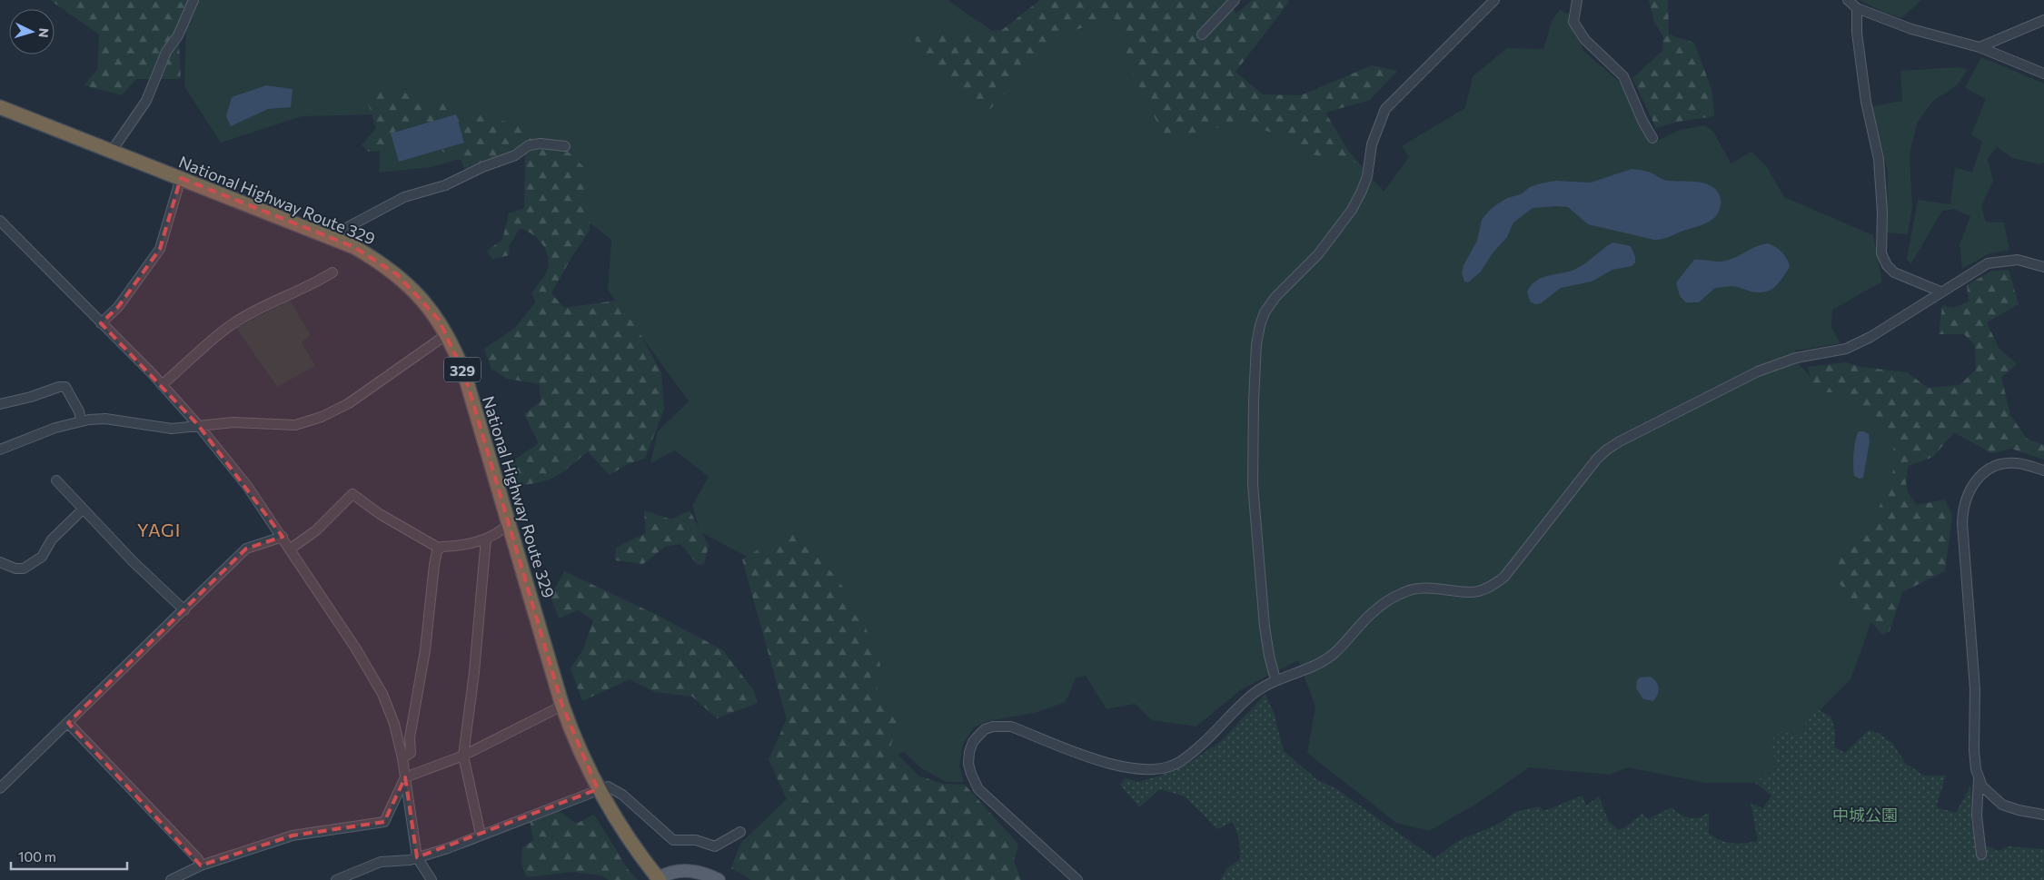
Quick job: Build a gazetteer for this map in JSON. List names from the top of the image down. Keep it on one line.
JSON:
{"streets":{"highway":["National Highway Route 329","329"]},"districts":["YAGI"],"parks":["中城公園"],"scale_bar":"100 m","north":"right"}
